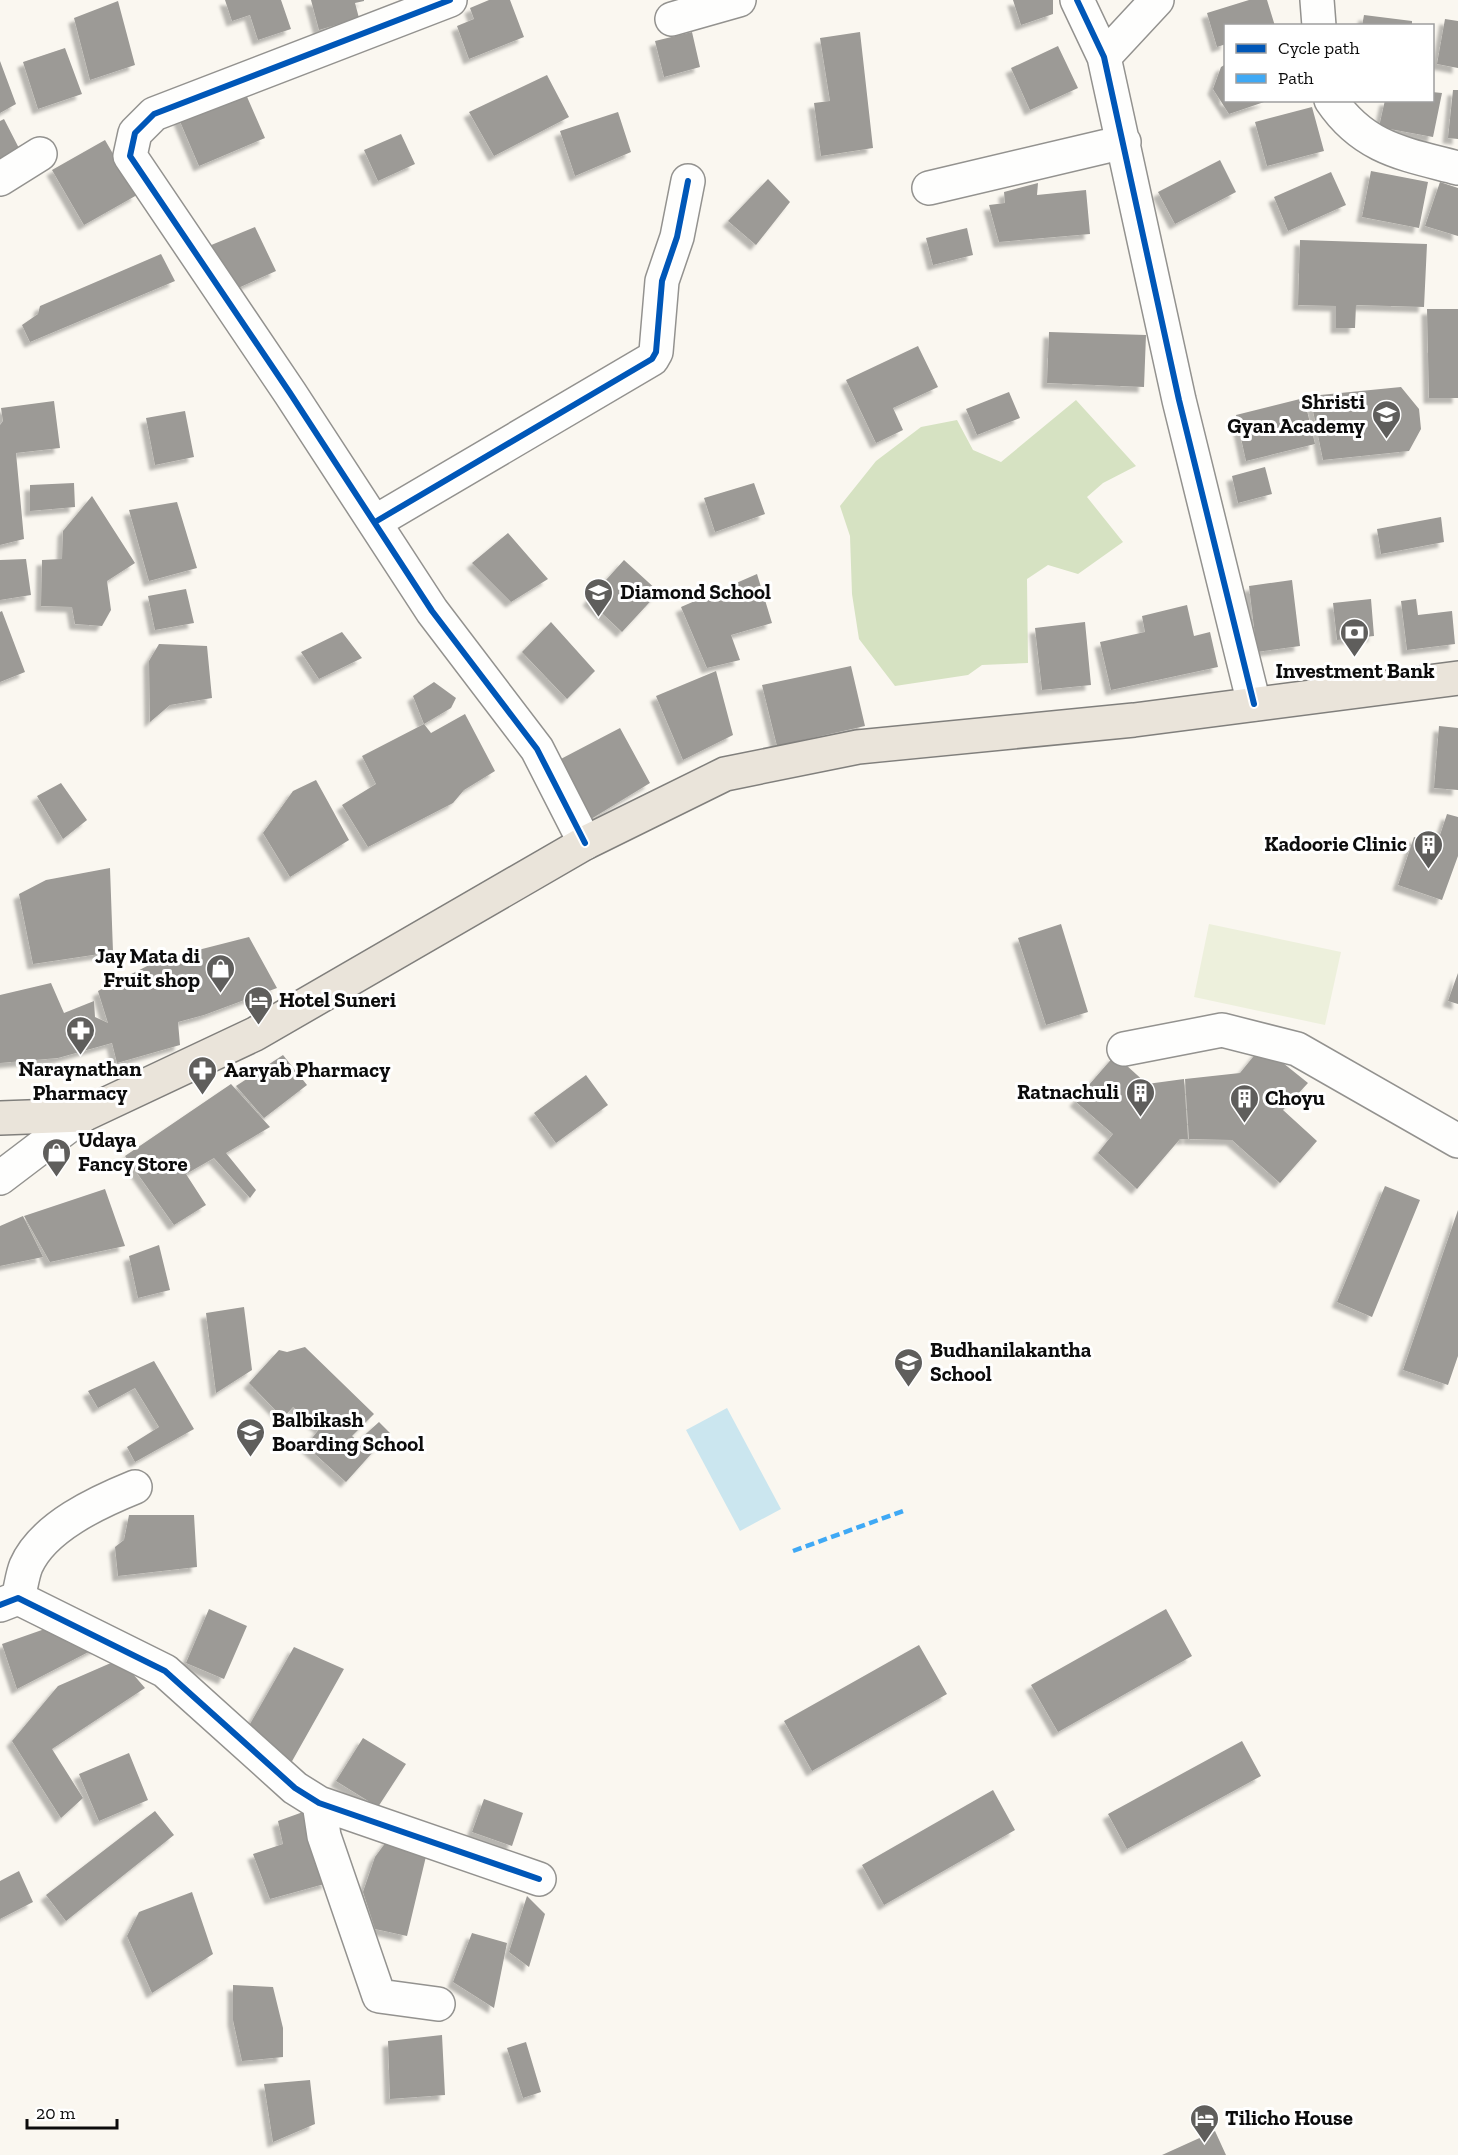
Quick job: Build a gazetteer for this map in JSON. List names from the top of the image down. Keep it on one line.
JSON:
{"places":{"school or university":["Shristi Gyan Academy","Diamond School","Budhanilakantha School","Balbikash Boarding School"],"bank":["Investment Bank"],"building":["Kadoorie Clinic","Ratnachuli","Choyu"],"shop":["Jay Mata di Fruit shop","Udaya Fancy Store"],"hotel":["Hotel Suneri","Tilicho House"],"pharmacy":["Naraynathan Pharmacy","Aaryab Pharmacy"]},"legend":["Cycle path","Path"],"scale_bar":"20 m"}
